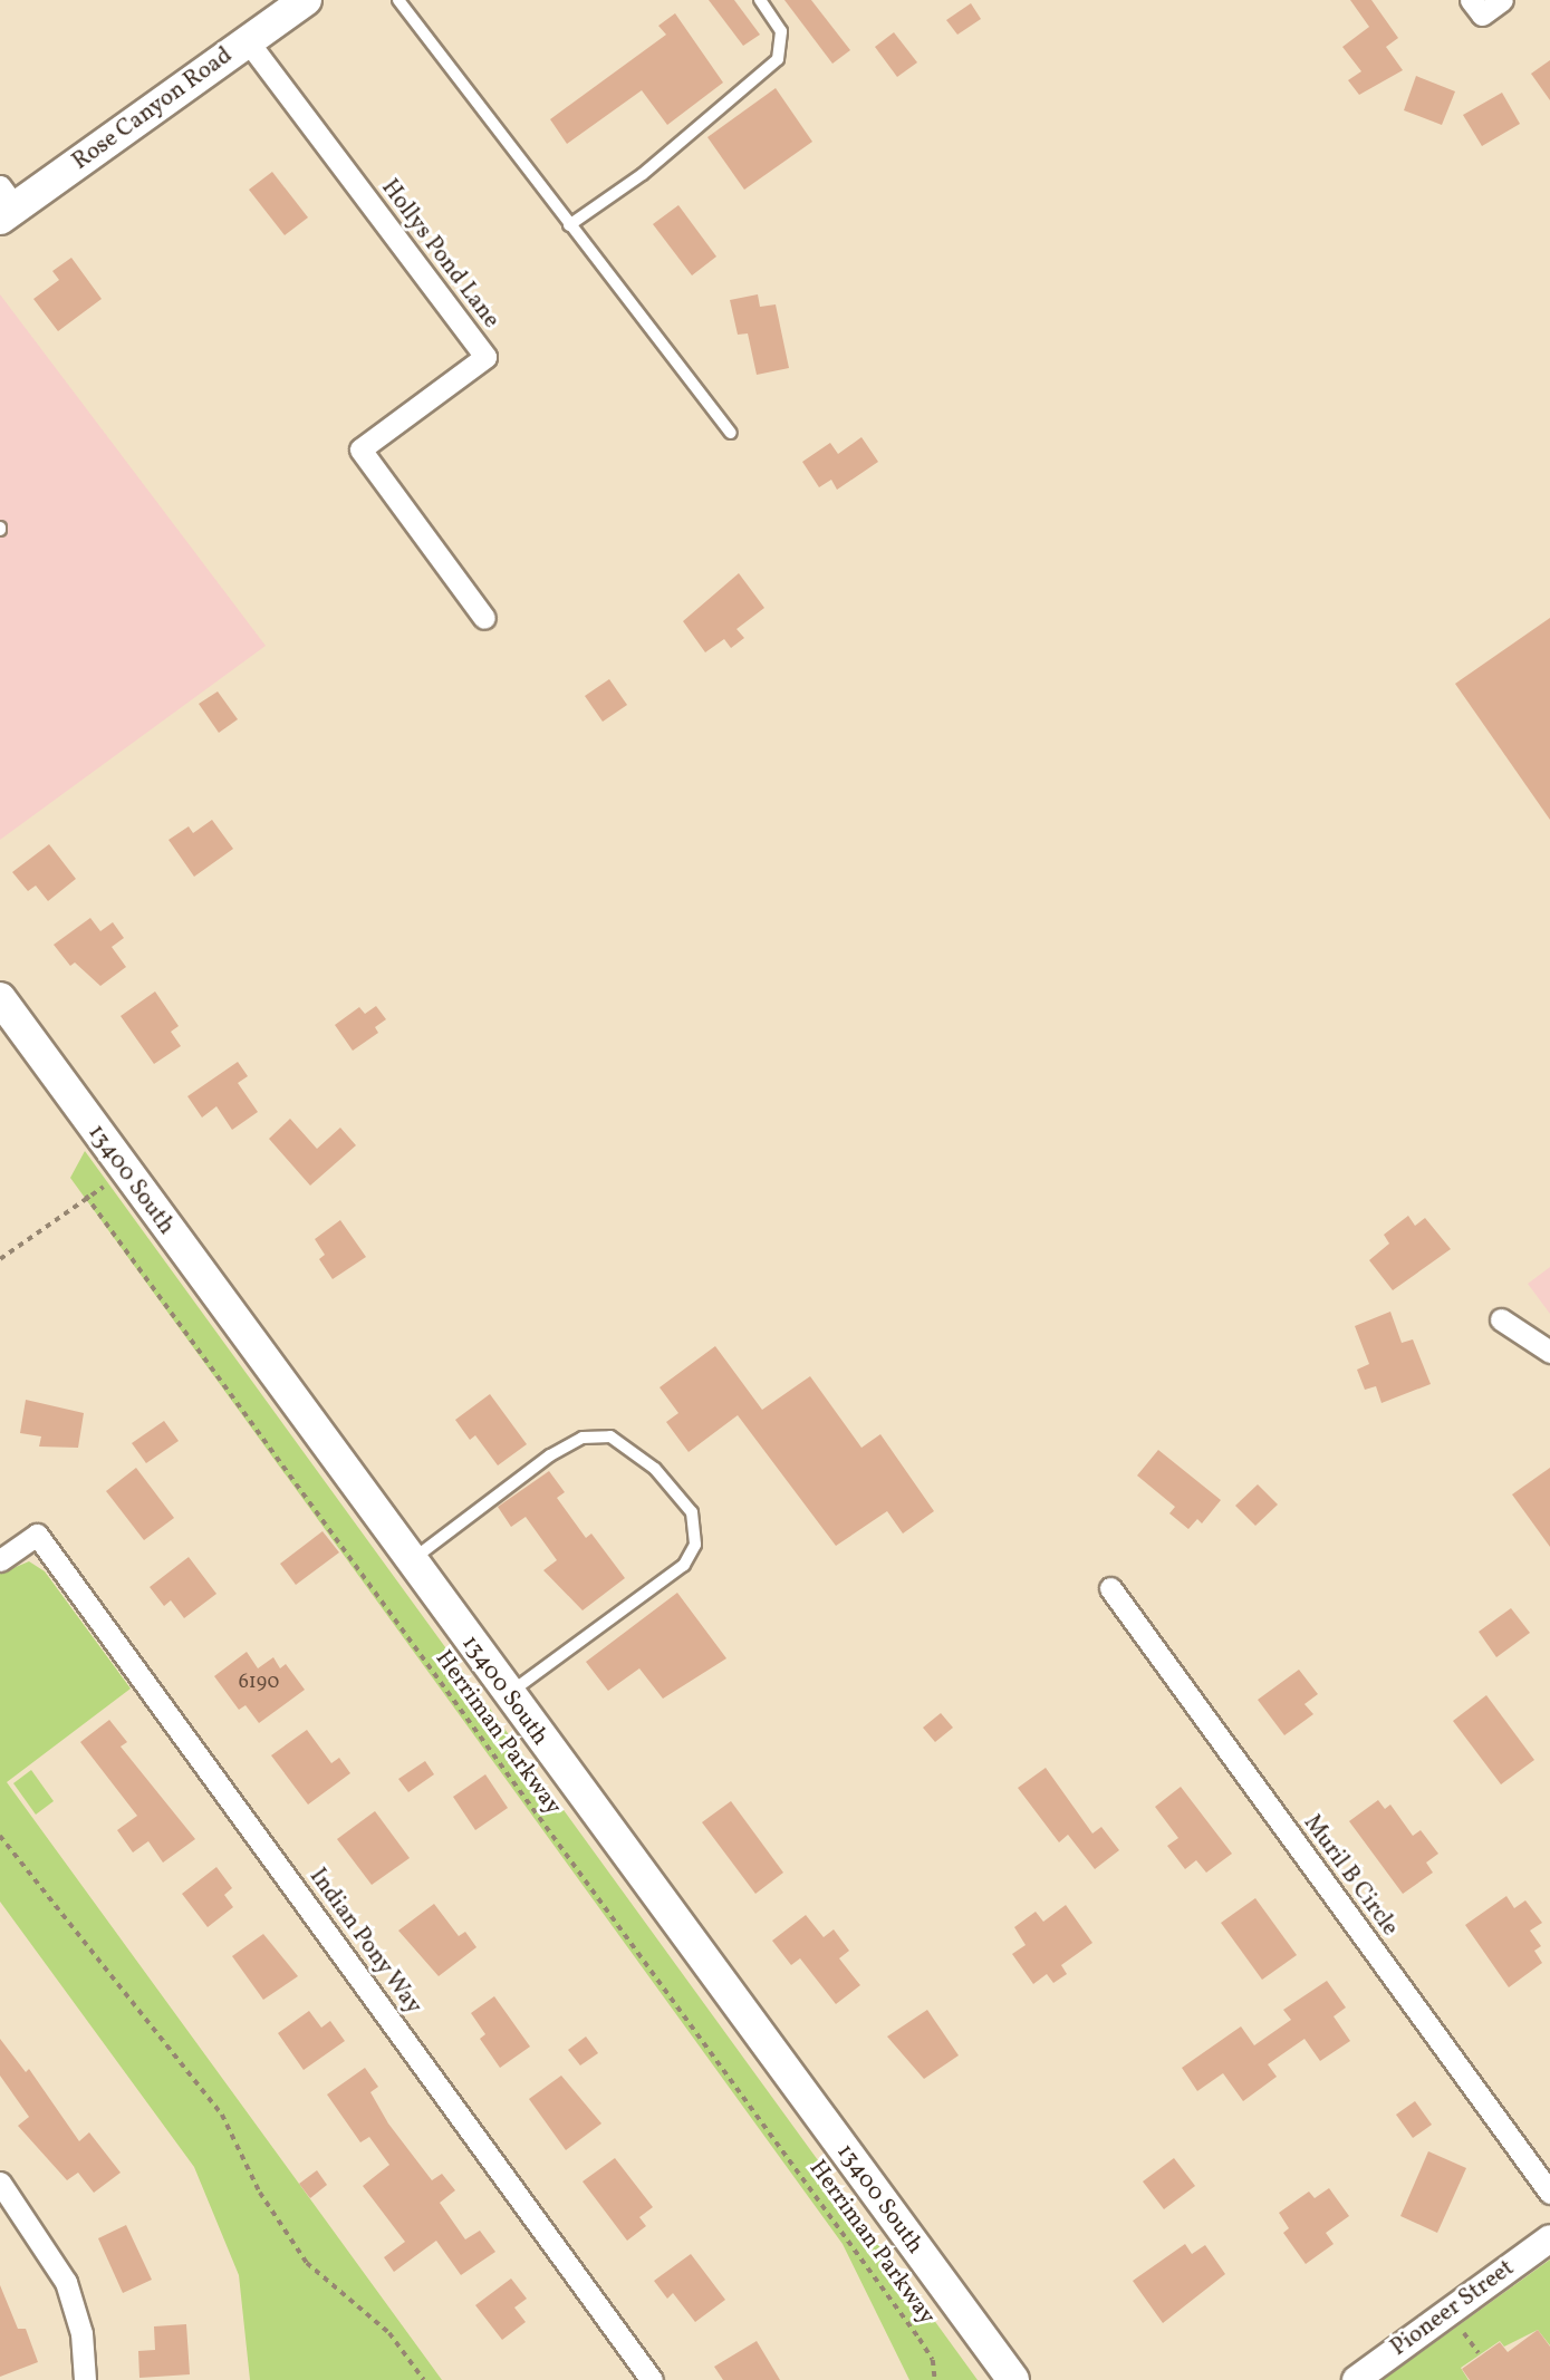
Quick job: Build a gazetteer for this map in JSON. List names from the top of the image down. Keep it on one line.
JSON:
{"streets":{"main road":["Rose Canyon Road","13400 South"],"street":["Hollys Pond Lane","Muril B Circle","Indian Pony Way","Pioneer Street"],"path":["Herriman Parkway"]},"crossings":[["Rose Canyon Road","Hollys Pond Lane"]],"house_numbers":["6190"]}
